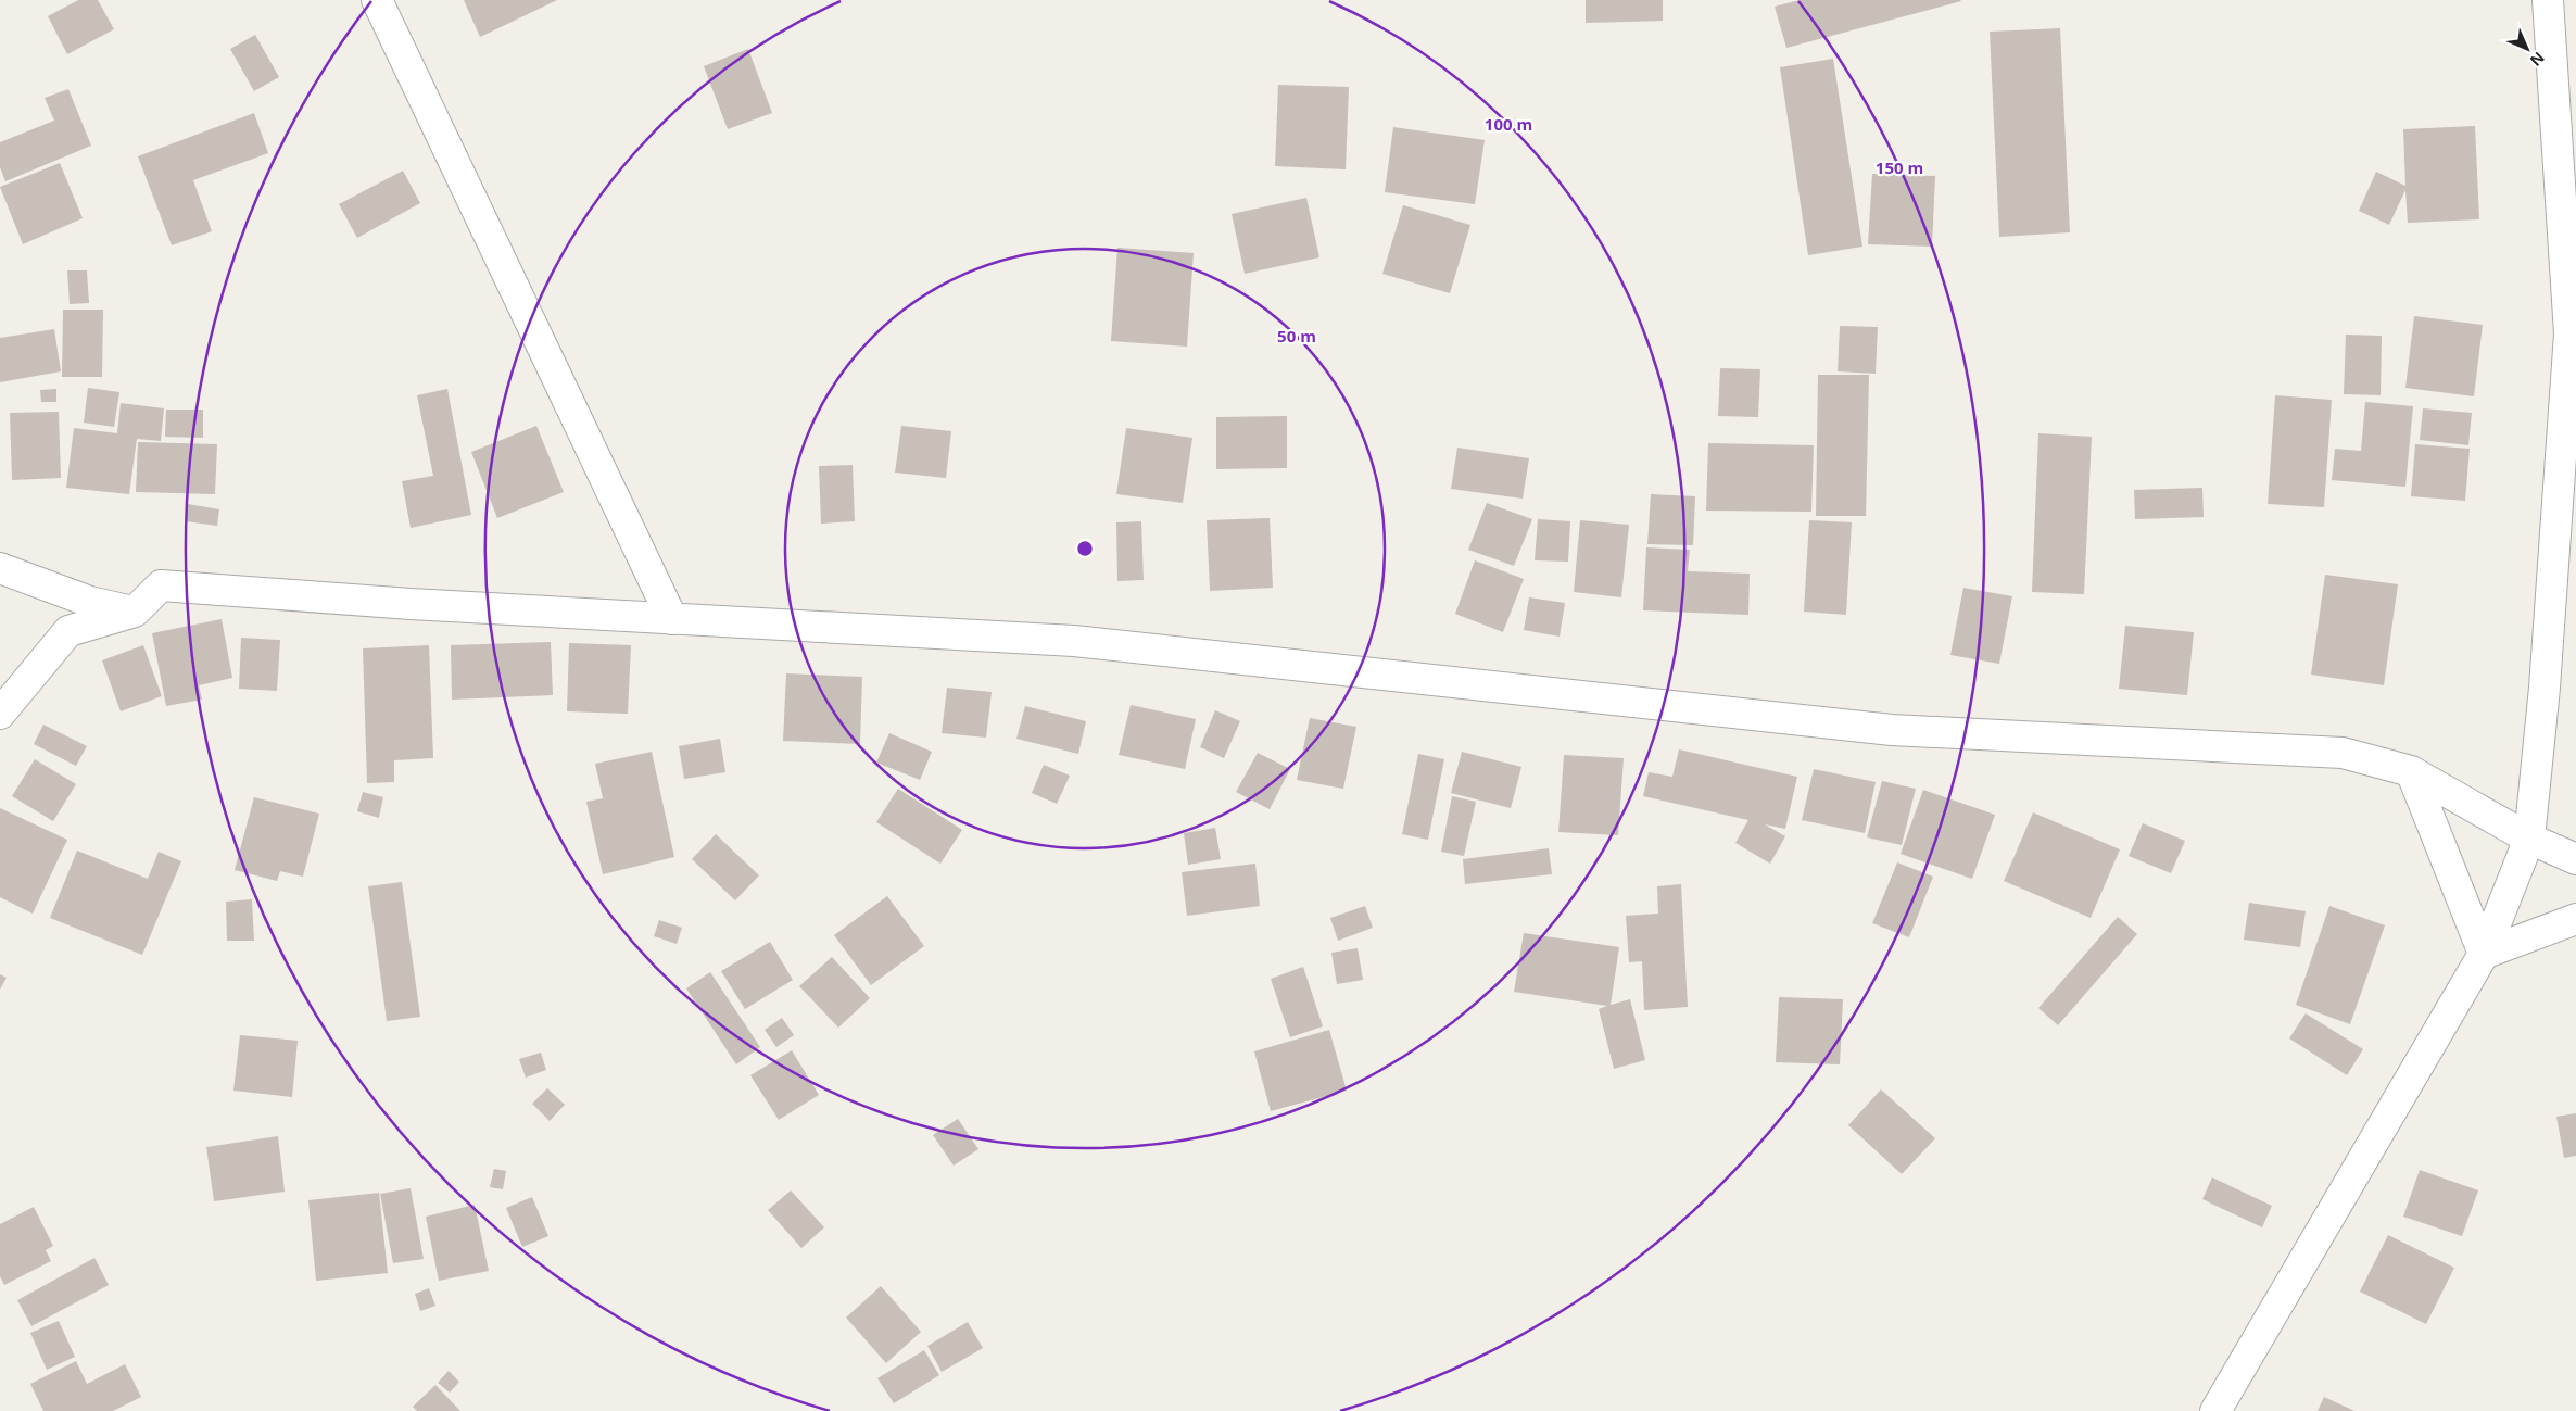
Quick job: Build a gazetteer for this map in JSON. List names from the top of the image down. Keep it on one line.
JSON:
{"north":"bottom right","rings":["100 m","150 m","50 m"]}
